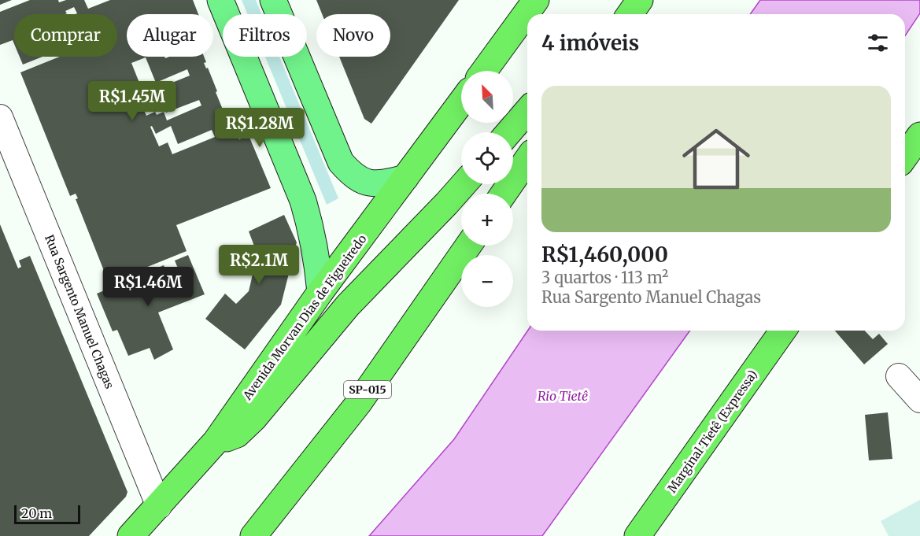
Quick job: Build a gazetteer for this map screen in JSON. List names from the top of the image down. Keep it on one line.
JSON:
{"streets":{"highway":["Avenida Morvan Dias de Figueiredo","SP-015","Marginal Tietê (Expressa)"],"street":["Rua Sargento Manuel Chagas"]},"crossings":[["Rua Sargento Manuel Chagas","Avenida Morvan Dias de Figueiredo"]],"water":["Rio Tietê"],"scale_bar":"20 m","north":"top left","page":{"chip":["Comprar","Alugar","Filtros","Novo"],"heading":"4 imóveis","map_buttons":["+","−"],"list":[{"name":"R$1,460,000","note":"3 quartos · 113 m² · Rua Sargento Manuel Chagas"}],"price":["R$1.45M","R$1.28M","R$2.1M","R$1.46M"],"scale":"20 m"}}
